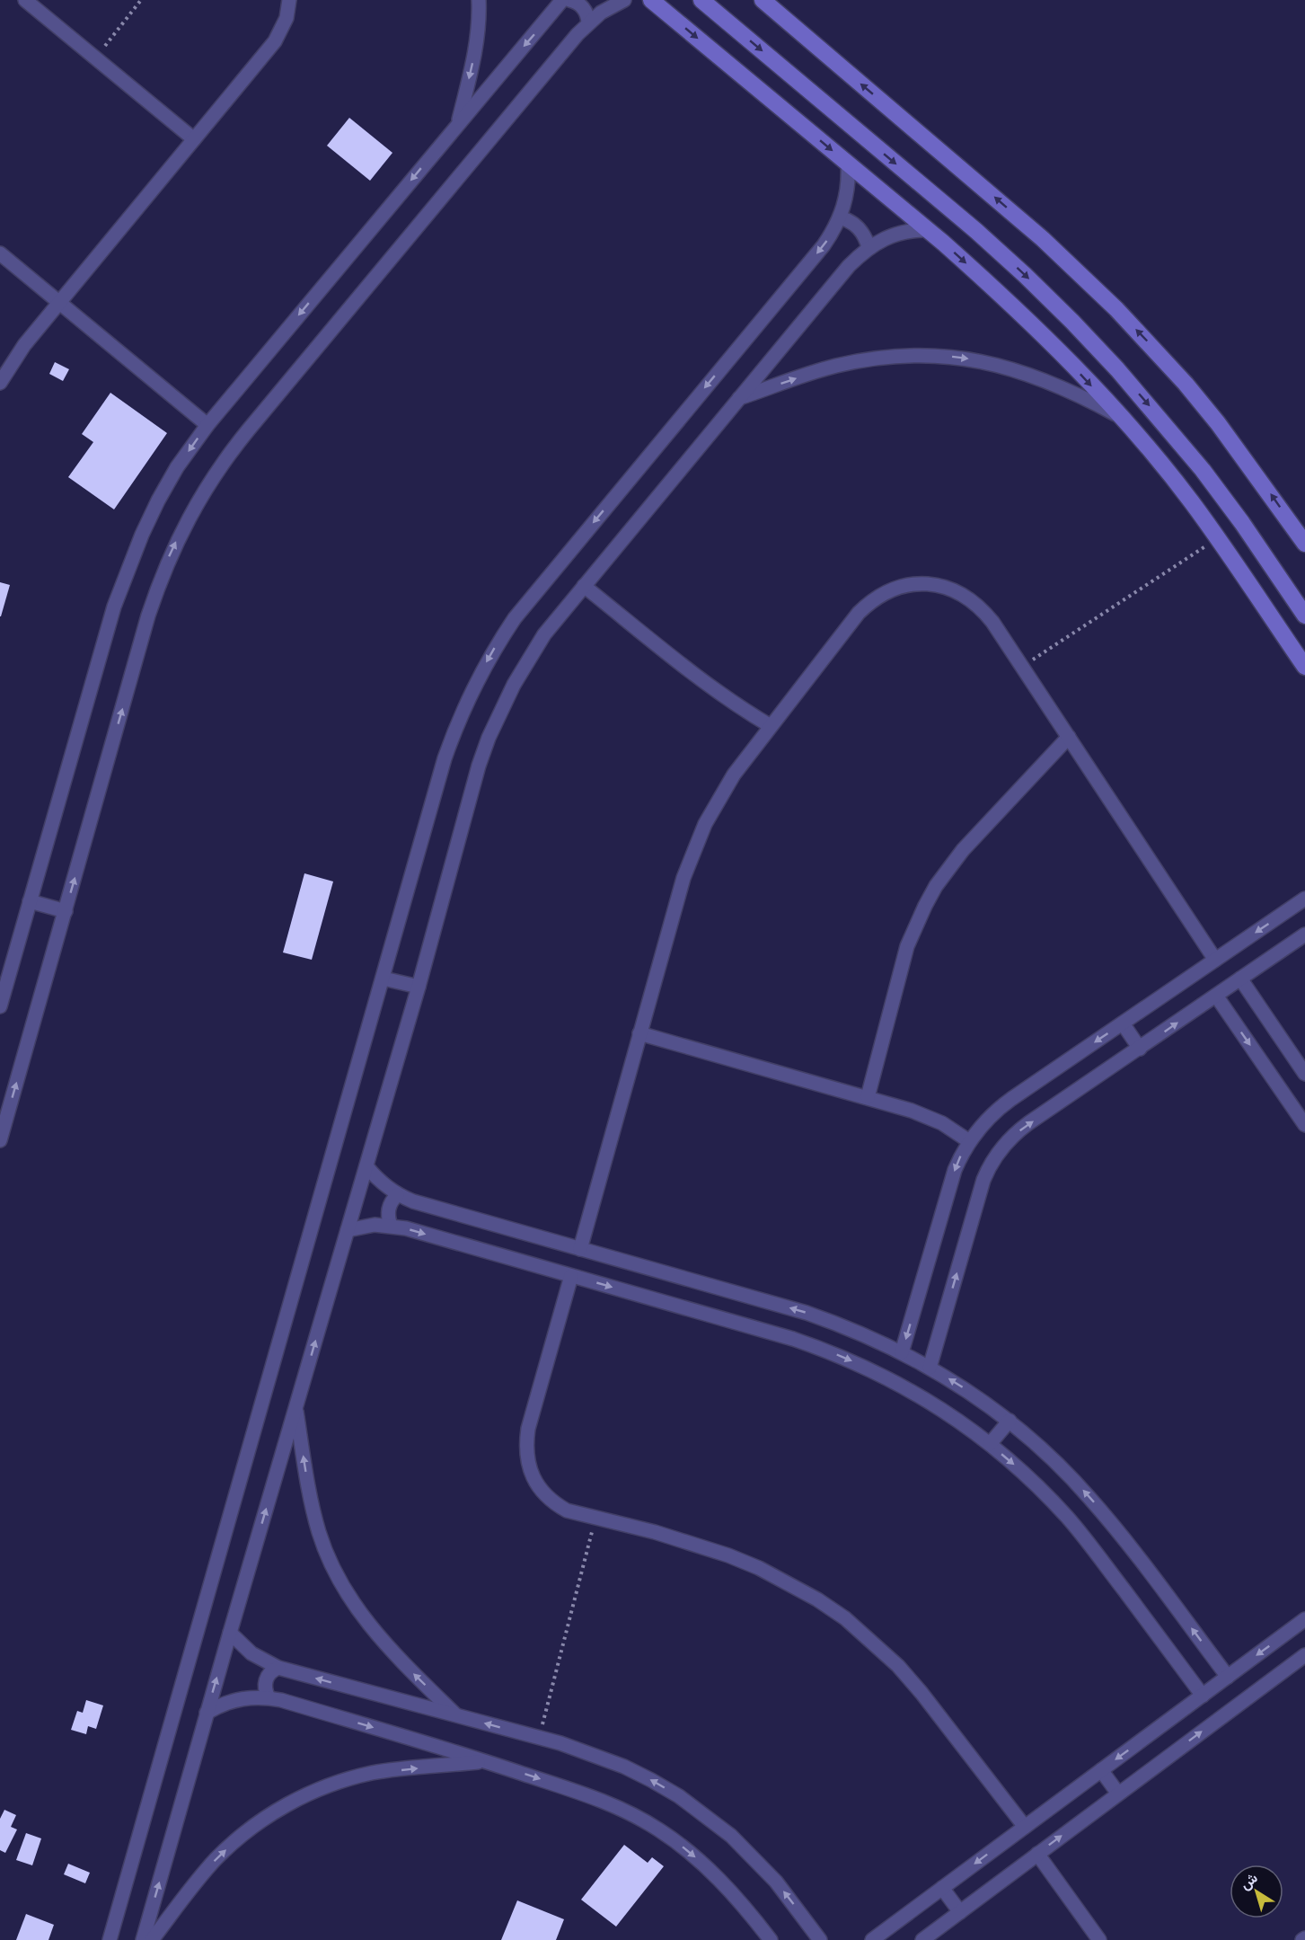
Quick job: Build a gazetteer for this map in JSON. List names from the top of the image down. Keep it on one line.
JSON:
{"north":"top left"}
